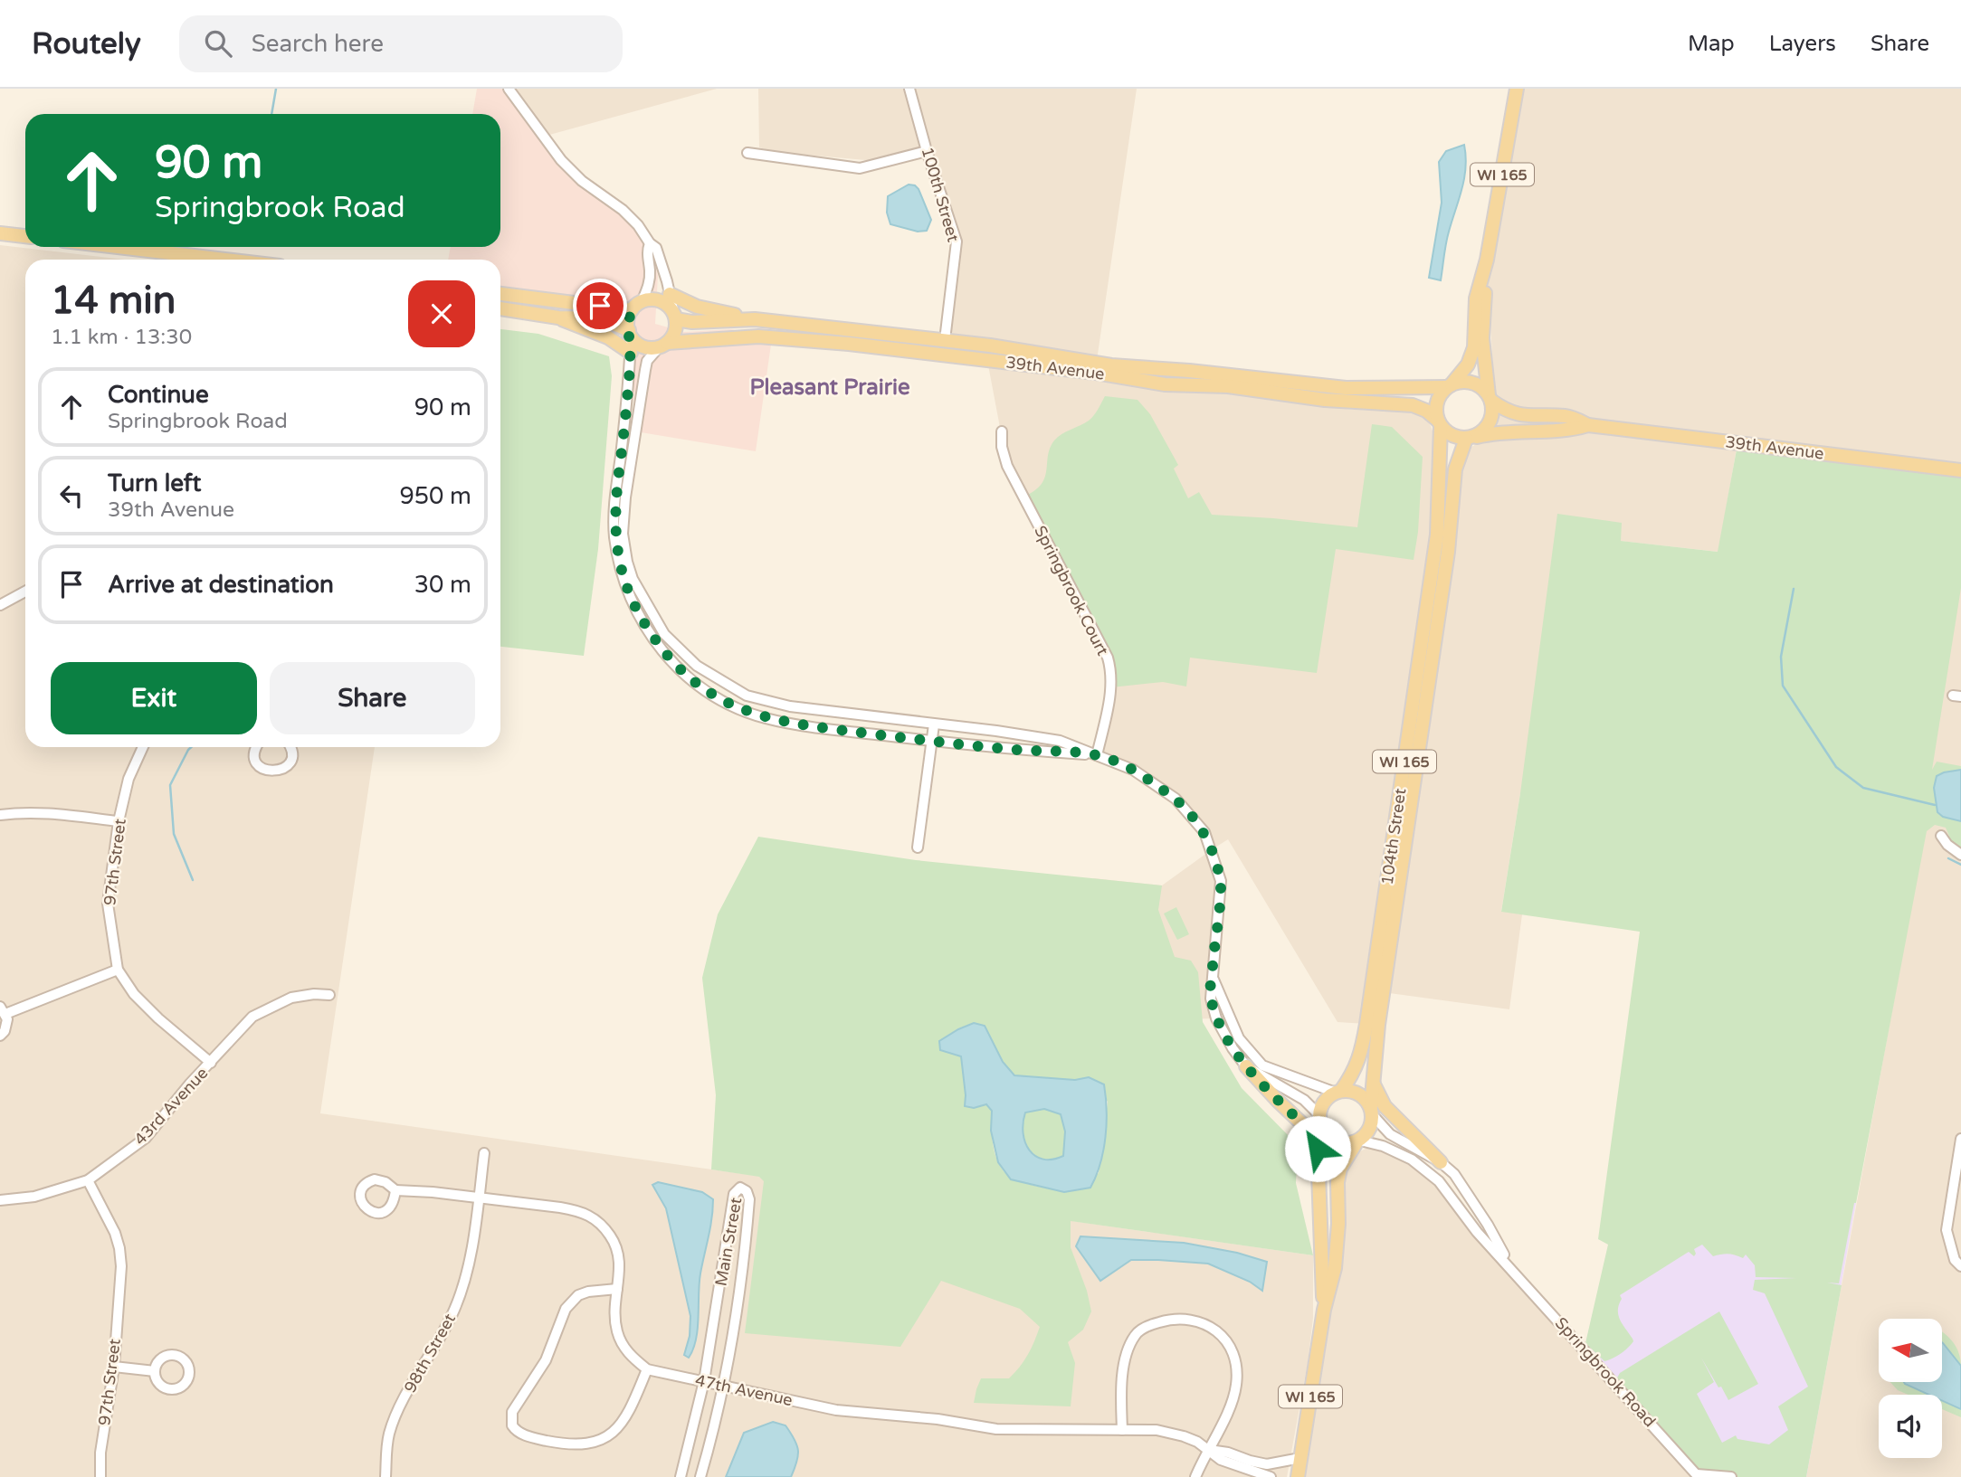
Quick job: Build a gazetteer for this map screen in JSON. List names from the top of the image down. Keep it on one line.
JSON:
{"streets":{"main road":["WI 165","39th Avenue","104th Street"],"street":["100th Street","Springbrook Court","97th Street","43rd Avenue","Main Street","98th Street","Springbrook Road","47th Avenue"]},"crossings":[["WI 165","39th Avenue"],["WI 165","104th Street"],["WI 165","Springbrook Road"],["100th Street","39th Avenue"],["39th Avenue","104th Street"],["104th Street","Springbrook Road"],["97th Street","43rd Avenue"],["Main Street","47th Avenue"]],"districts":["Pleasant Prairie"],"north":"left","page":{"header":"Routely","search":"Search here","nav":["Map","Layers","Share"],"turn":["90 m","Springbrook Road"],"heading":["14 min","1.1 km · 13:30"],"list":[{"name":"Continue","note":"Springbrook Road","value":"90 m"},{"name":"Turn left","note":"39th Avenue","value":"950 m"},{"name":"Arrive at destination","value":"30 m"}],"buttons":["Exit","Share"]}}
